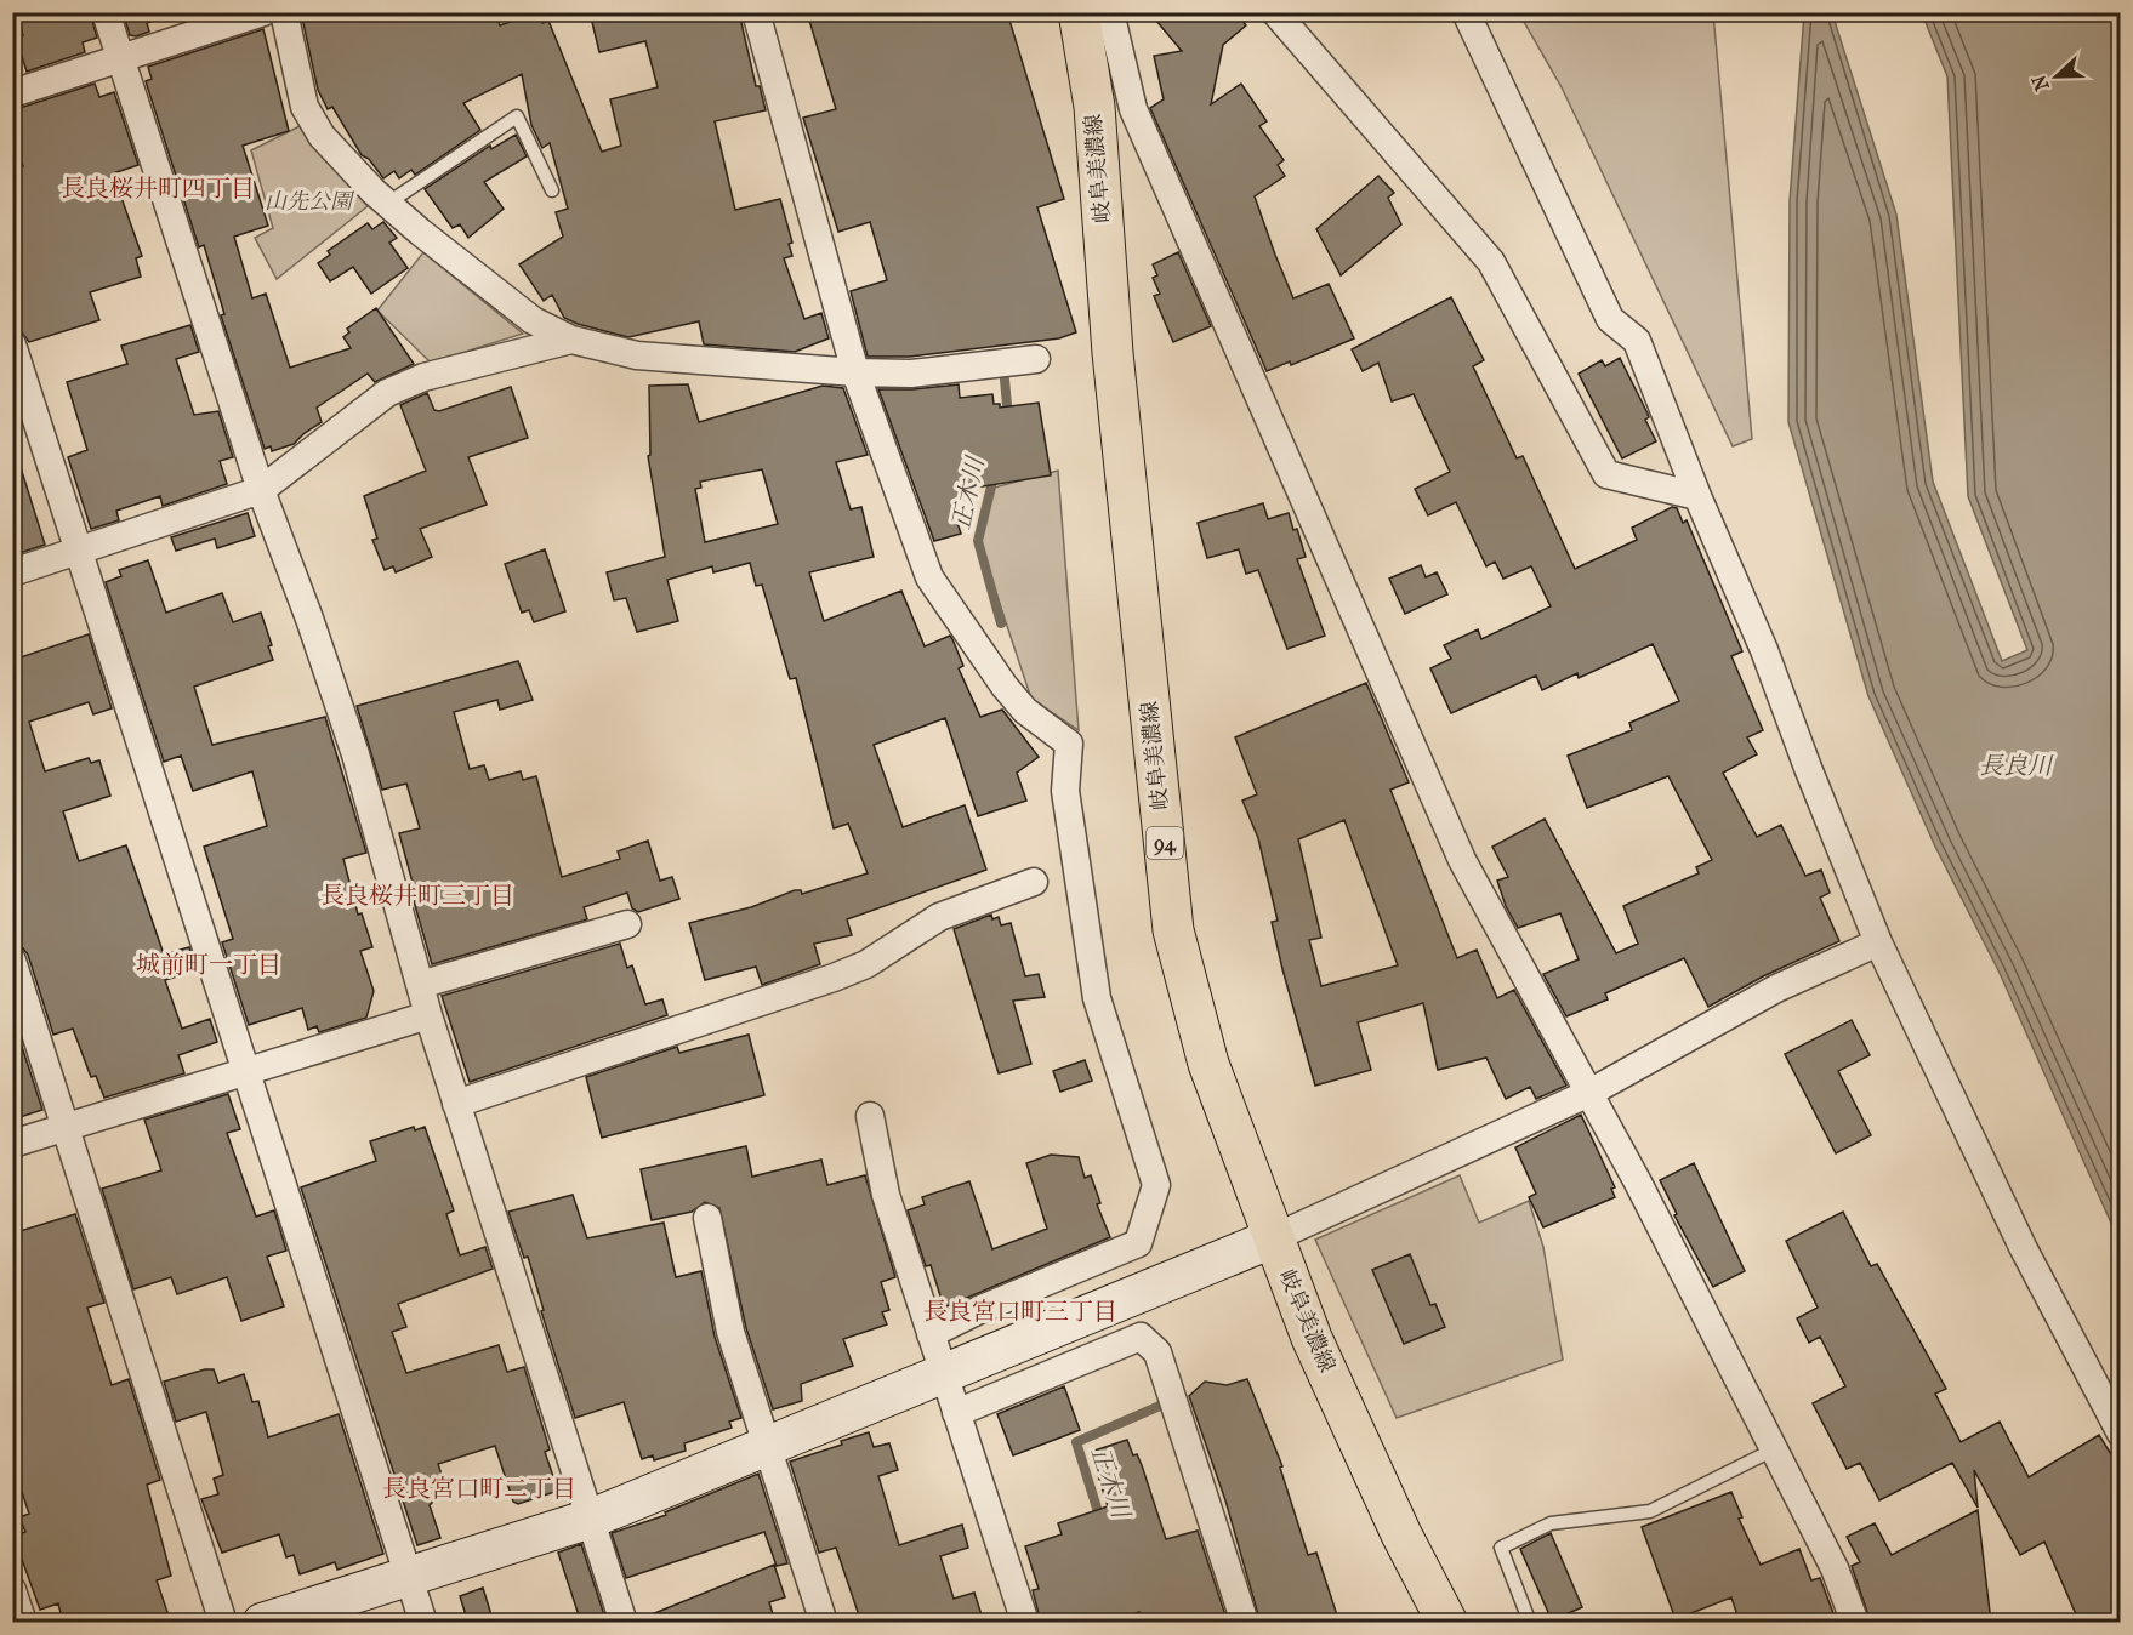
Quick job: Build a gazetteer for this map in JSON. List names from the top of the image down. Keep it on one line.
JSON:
{"streets":{"main road":["岐阜美濃線","94"]},"districts":["長良桜井町四丁目","長良桜井町三丁目","城前町一丁目","長良宮口町三丁目","長良宮口町二丁目"],"water":["正木川","長良川"],"parks":["山先公園"],"north":"left"}
